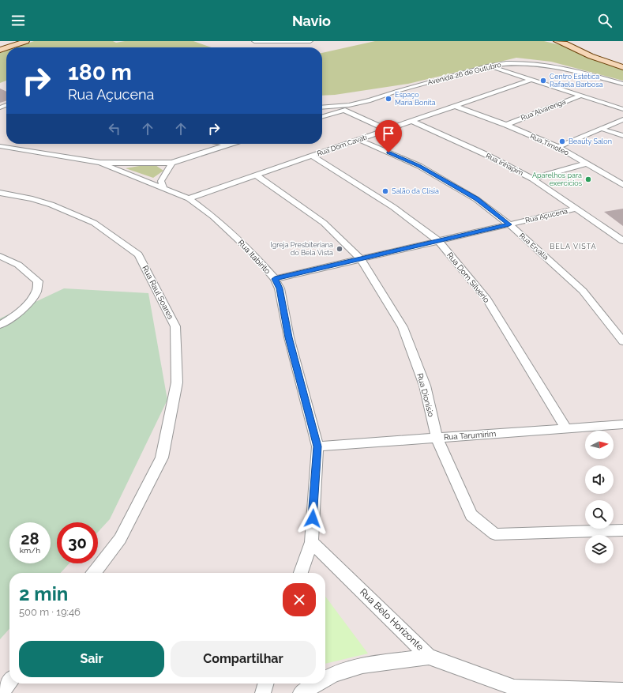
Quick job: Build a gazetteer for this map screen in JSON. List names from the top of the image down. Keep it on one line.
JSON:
{"streets":{"street":["Avenida 26 de Outubro","Rua Alvarenga","Rua Timoteo","Rua Dom Cavati","Rua Inhapim","Rua Açucena","Rua Ervália","Rua Itabirito","Rua Dom Silvério","Rua Raul Soares","Rua Dionísio","Rua Tarumirim","Rua Belo Horizonte"]},"crossings":[["Rua Alvarenga","Rua Timoteo"],["Rua Timoteo","Rua Dom Cavati"],["Rua Dom Cavati","Rua Inhapim"],["Rua Dom Cavati","Rua Ervália"],["Rua Dom Cavati","Rua Itabirito"],["Rua Dom Cavati","Rua Dom Silvério"],["Rua Dom Cavati","Rua Dionísio"],["Rua Inhapim","Rua Açucena"],["Rua Açucena","Rua Ervália"],["Rua Açucena","Rua Itabirito"],["Rua Açucena","Rua Dom Silvério"],["Rua Açucena","Rua Dionísio"],["Rua Itabirito","Rua Tarumirim"],["Rua Itabirito","Rua Belo Horizonte"],["Rua Dom Silvério","Rua Tarumirim"],["Rua Dionísio","Rua Tarumirim"]],"districts":["BELA VISTA"],"places":["Centro Estética Rafaela Barbosa","Espaço Maria Bonita","Beauty Salon","Aparelhos para exercícios","Salão da Clísia","Igreja Presbiteriana do Bela Vista"],"north":"right","page":{"header":"Navio","turn":["180 m","Rua Açucena"],"speed":"28 km/h","limit":"30","heading":["2 min","500 m · 19:46"],"buttons":["Sair","Compartilhar"]}}
